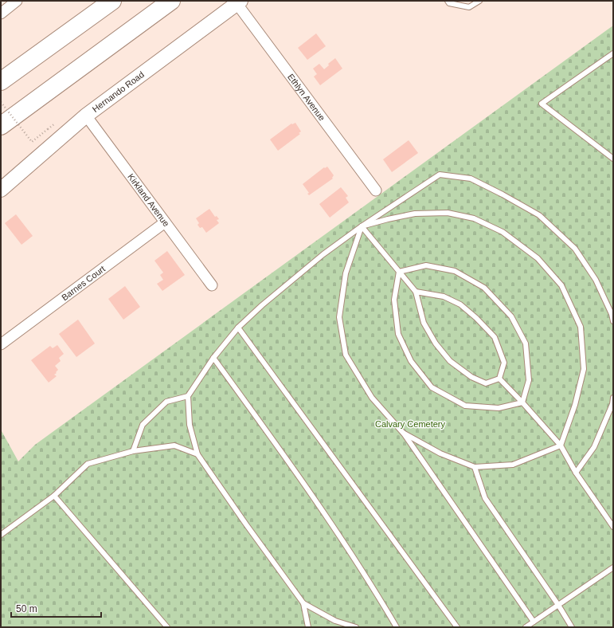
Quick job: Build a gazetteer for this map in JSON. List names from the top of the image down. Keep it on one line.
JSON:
{"streets":{"street":["Hernando Road","Ethlyn Avenue","Kirkland Avenue","Barnes Court"]},"crossings":[["Hernando Road","Ethlyn Avenue"],["Hernando Road","Kirkland Avenue"],["Kirkland Avenue","Barnes Court"]],"parks":["Calvary Cemetery"],"scale_bar":"50 m"}
